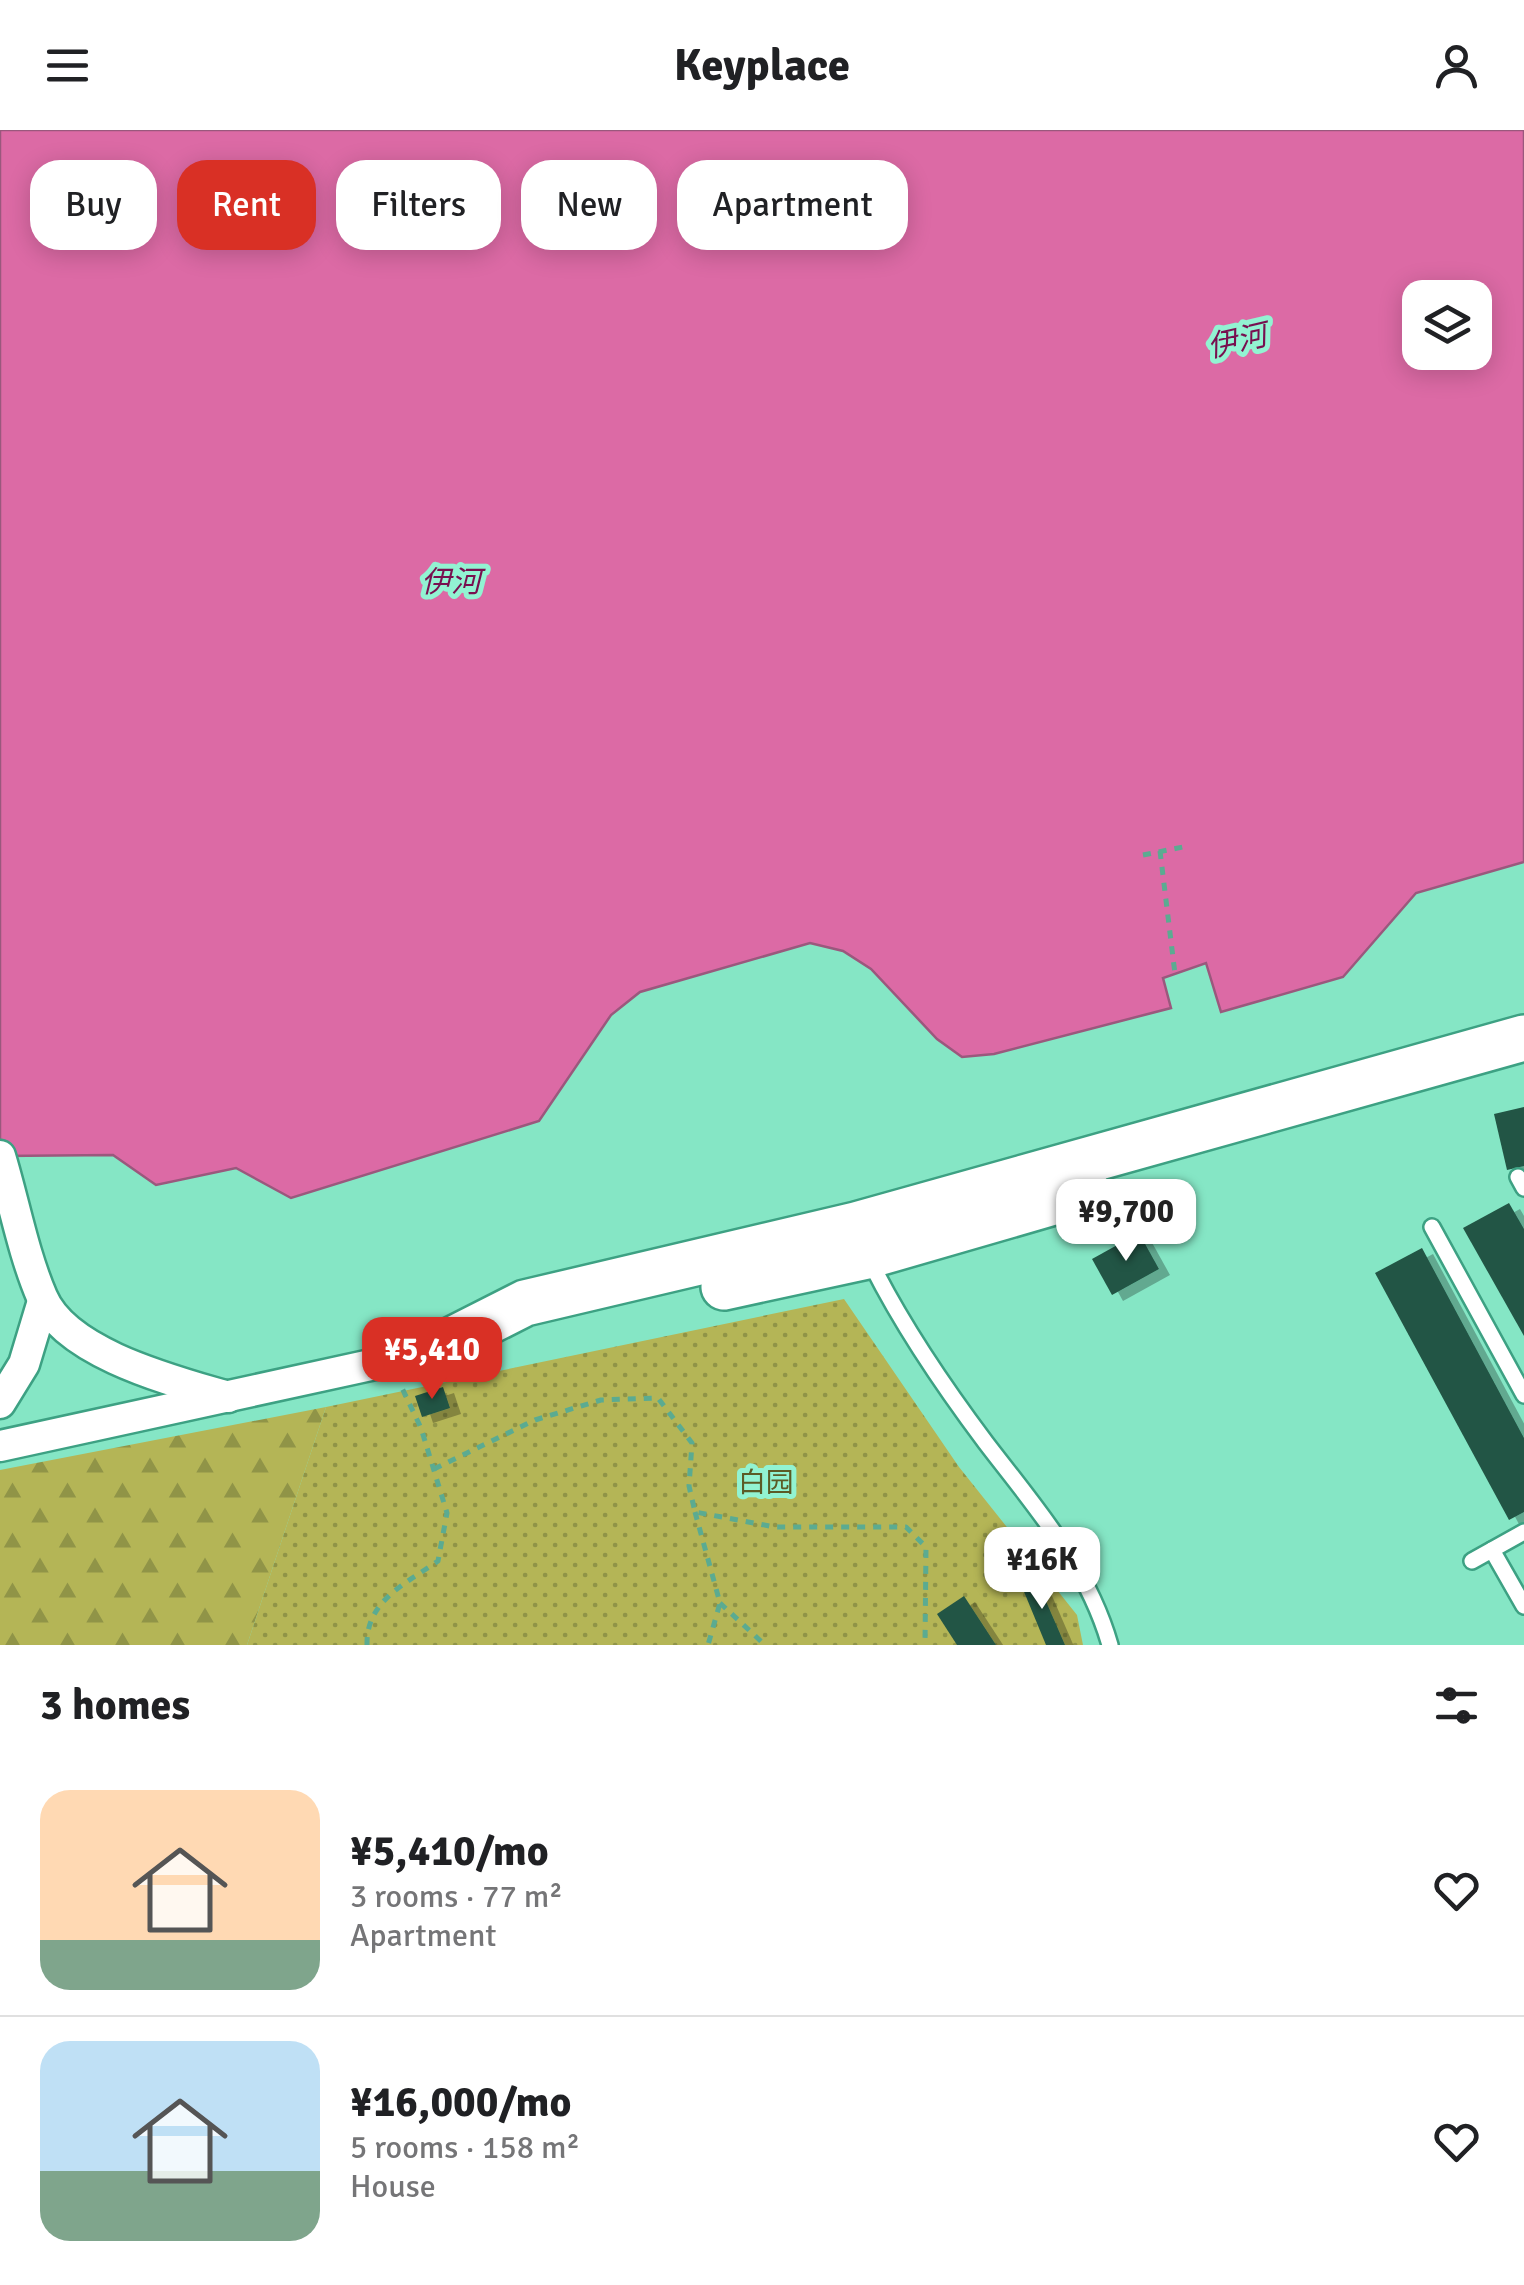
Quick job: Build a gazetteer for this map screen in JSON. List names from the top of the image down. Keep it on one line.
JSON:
{"water":["伊河"],"parks":["白园"],"page":{"header":"Keyplace","chip":["Buy","Rent","Filters","New","Apartment"],"price":["¥9,700","¥5,410","¥16K"],"heading":"3 homes","list":[{"name":"¥5,410/mo","note":"3 rooms · 77 m² · Apartment"},{"name":"¥16,000/mo","note":"5 rooms · 158 m² · House"}]}}
